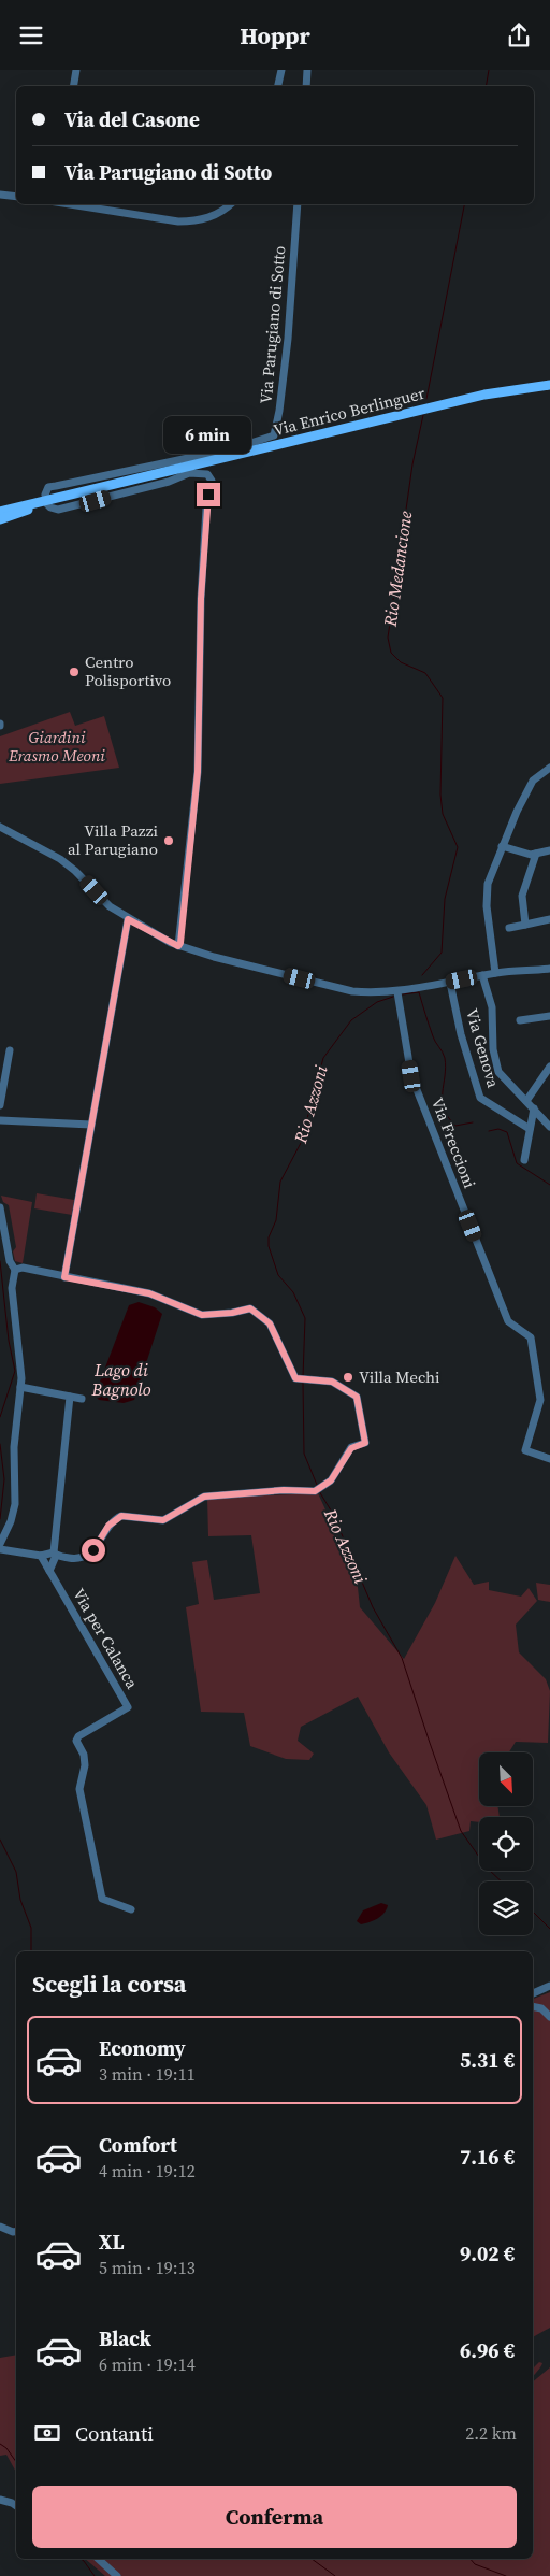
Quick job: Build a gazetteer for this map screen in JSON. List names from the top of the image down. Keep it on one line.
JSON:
{"streets":{"main road":["Via Enrico Berlinguer"],"street":["Via Parugiano di Sotto","Via Genova","Via Freccioni","Via per Calanca"]},"crossings":[["Via Parugiano di Sotto","Via Enrico Berlinguer"]],"water":["Rio Medancione","Rio Azzoni","Lago di Bagnolo"],"parks":["Giardini Erasmo Meoni"],"places":["Centro Polisportivo","Villa Pazzi al Parugiano","Villa Mechi"],"north":"bottom right","page":{"header":"Hoppr","banner":["Via del Casone","Via Parugiano di Sotto"],"bubble":"6 min","heading":"Scegli la corsa","list":[{"name":"Economy","note":"3 min · 19:11","value":"5.31 €"},{"name":"Comfort","note":"4 min · 19:12","value":"7.16 €"},{"name":"XL","note":"5 min · 19:13","value":"9.02 €"},{"name":"Black","note":"6 min · 19:14","value":"6.96 €"}],"pay":["Contanti","2.2 km"],"buttons":"Conferma"}}
